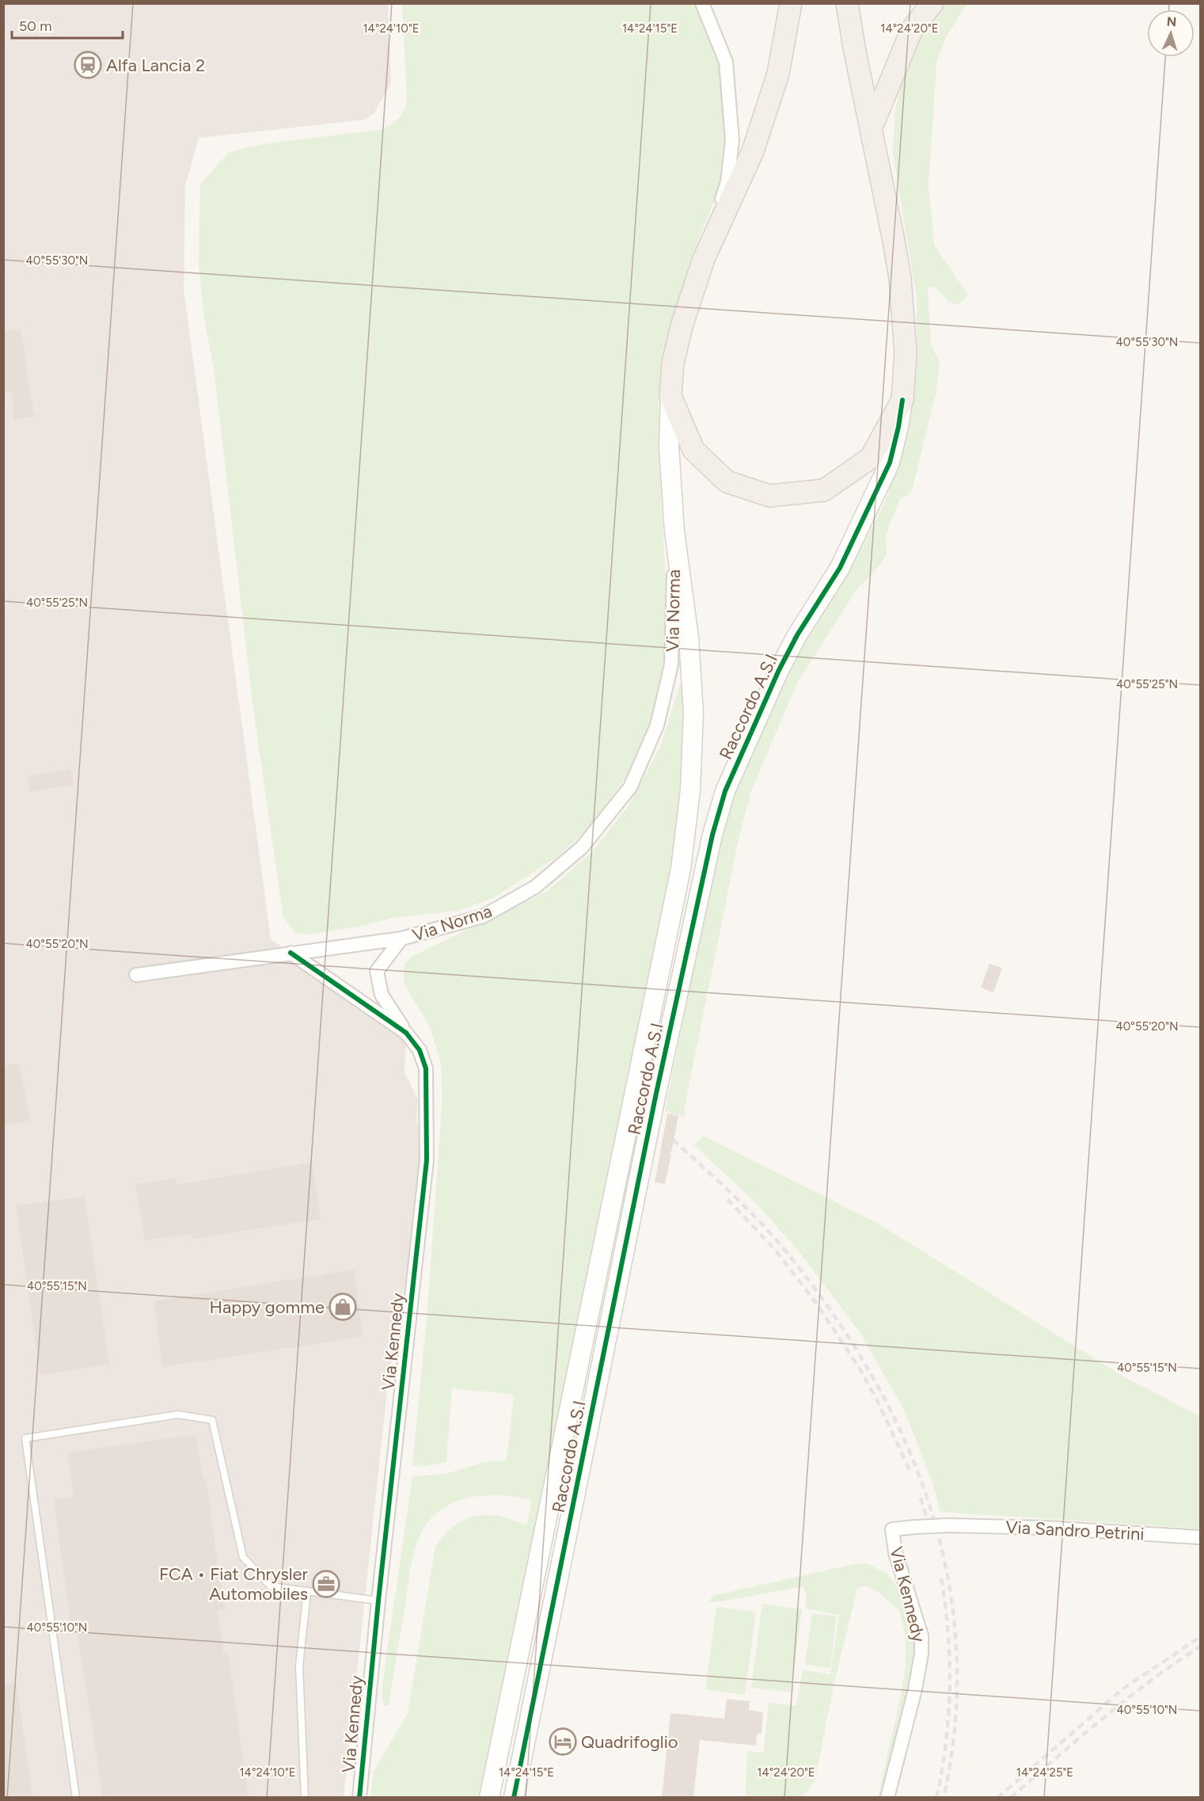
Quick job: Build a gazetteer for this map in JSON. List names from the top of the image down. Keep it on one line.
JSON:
{"streets":{"street":["Via Norma","Raccordo A.S.I","Via Kennedy","Via Sandro Petrini"]},"crossings":[["Via Norma","Raccordo A.S.I"],["Via Norma","Via Kennedy"],["Via Kennedy","Via Sandro Petrini"]],"places":{"station":["Alfa Lancia 2"],"shop":["Happy gomme"],"office":["FCA • Fiat Chrysler Automobiles"],"hotel":["Quadrifoglio"]},"scale_bar":"50 m","north":"top","coordinates":["14°24'10\"E","14°24'15\"E","14°24'20\"E","40°55'30\"N","40°55'25\"N","40°55'20\"N","40°55'15\"N","40°55'10\"N","14°24'25\"E"]}
